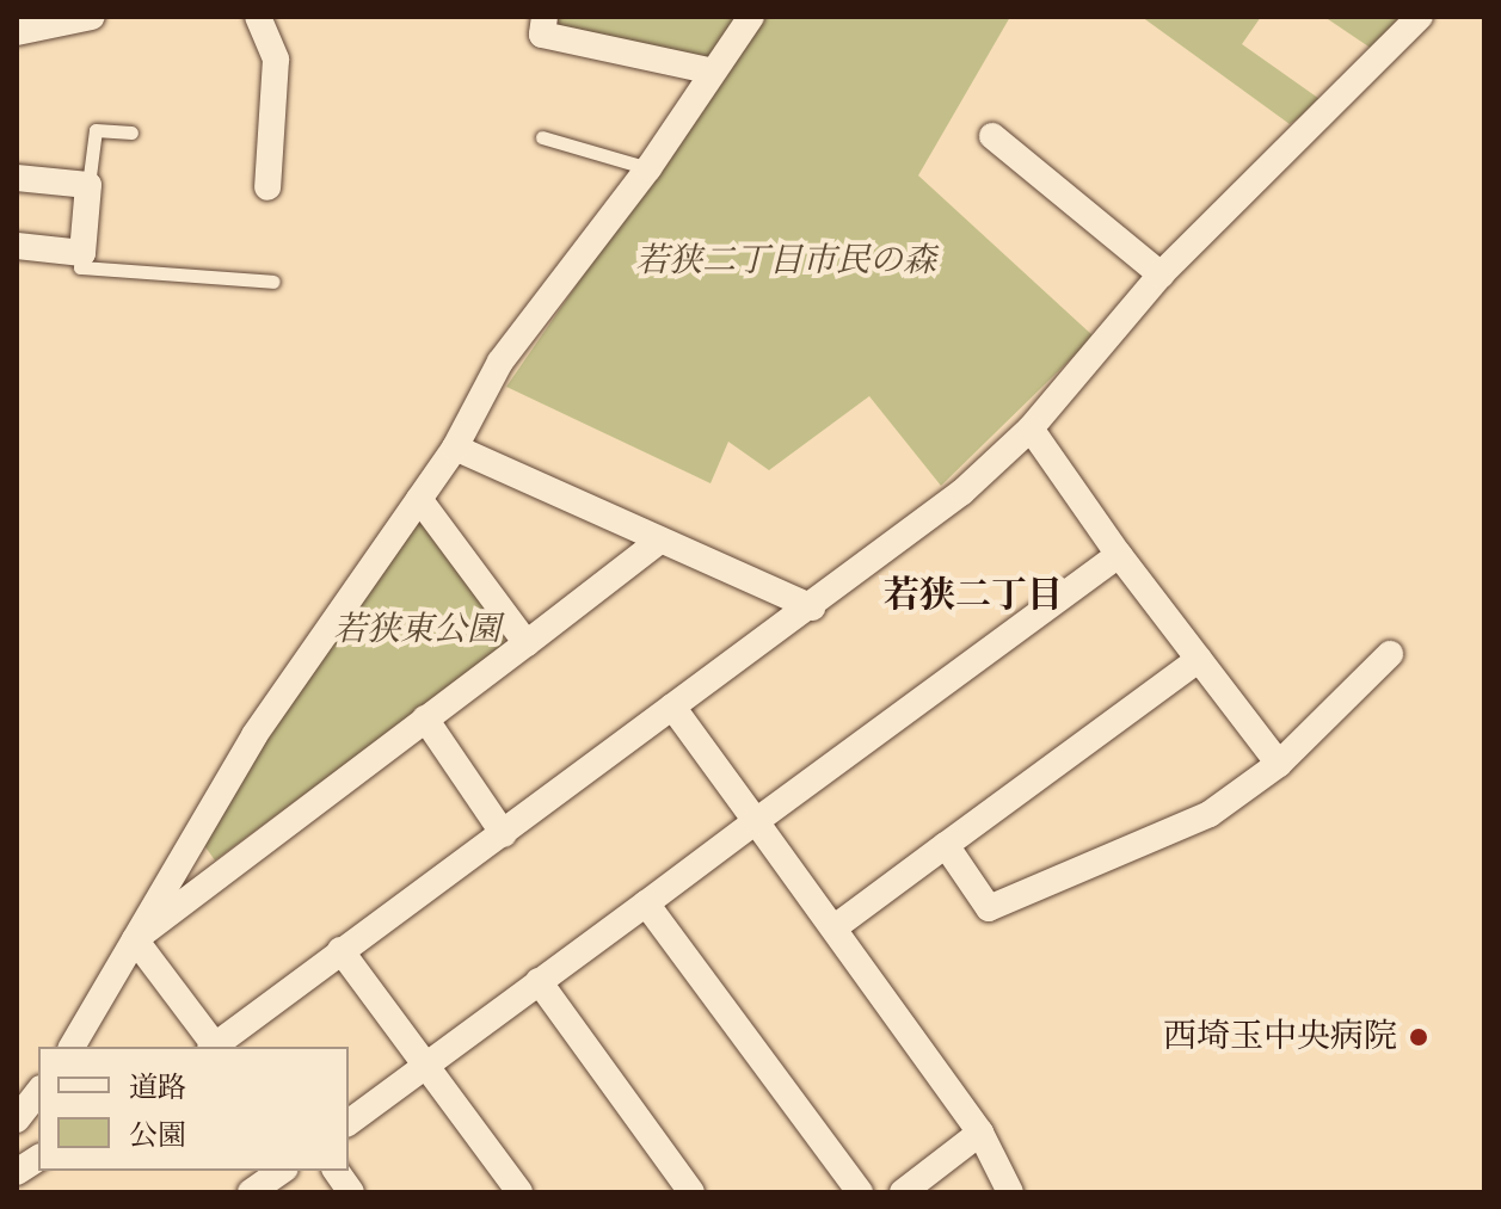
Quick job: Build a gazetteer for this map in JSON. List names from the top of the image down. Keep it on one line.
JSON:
{"districts":["若狭二丁目"],"parks":["若狭二丁目市民の森","若狭東公園"],"places":["西埼玉中央病院"],"legend":["道路","公園"]}
